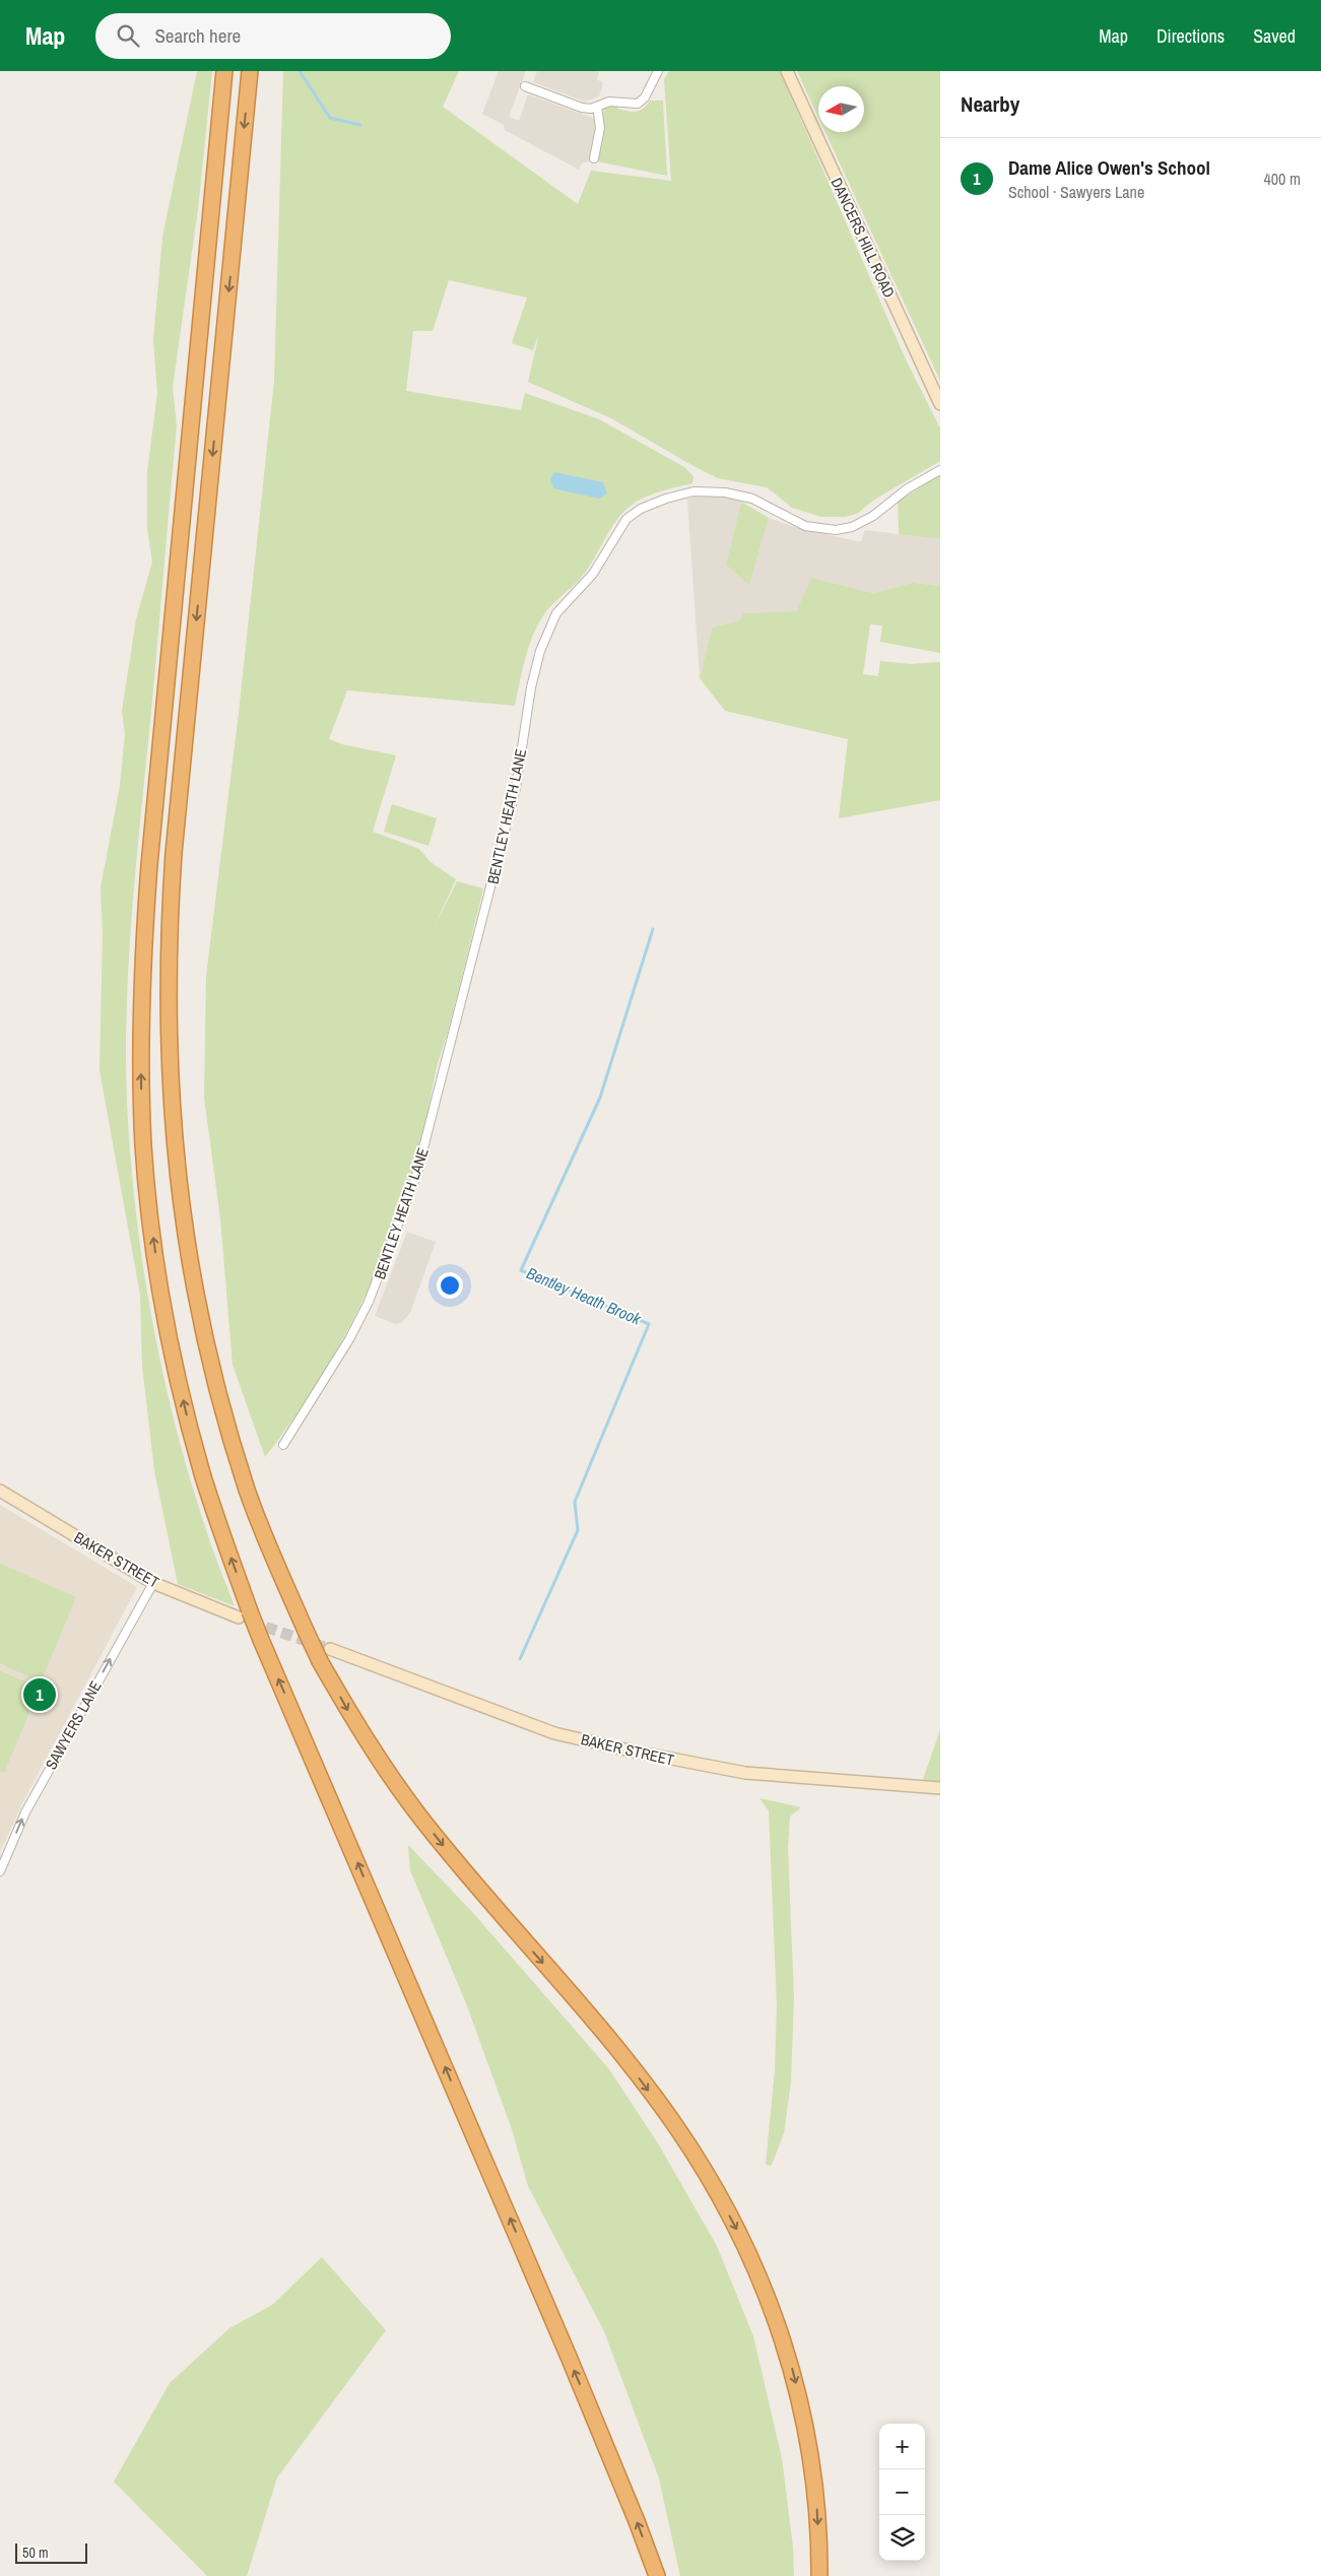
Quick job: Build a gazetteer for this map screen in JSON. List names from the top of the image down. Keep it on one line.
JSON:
{"streets":{"street":["DANCERS HILL ROAD","BENTLEY HEATH LANE","BAKER STREET","SAWYERS LANE"]},"crossings":[["BAKER STREET","SAWYERS LANE"]],"one_way":["SAWYERS LANE"],"water":["Bentley Heath Brook"],"scale_bar":"50 m","north":"left","page":{"header":"Map","search":"Search here","nav":["Map","Directions","Saved"],"heading":"Nearby","list":[{"mark":"1","name":"Dame Alice Owen's School","note":"School · Sawyers Lane","value":"400 m"}],"pins":"1","map_buttons":["+","−"],"scale":"50 m"}}
